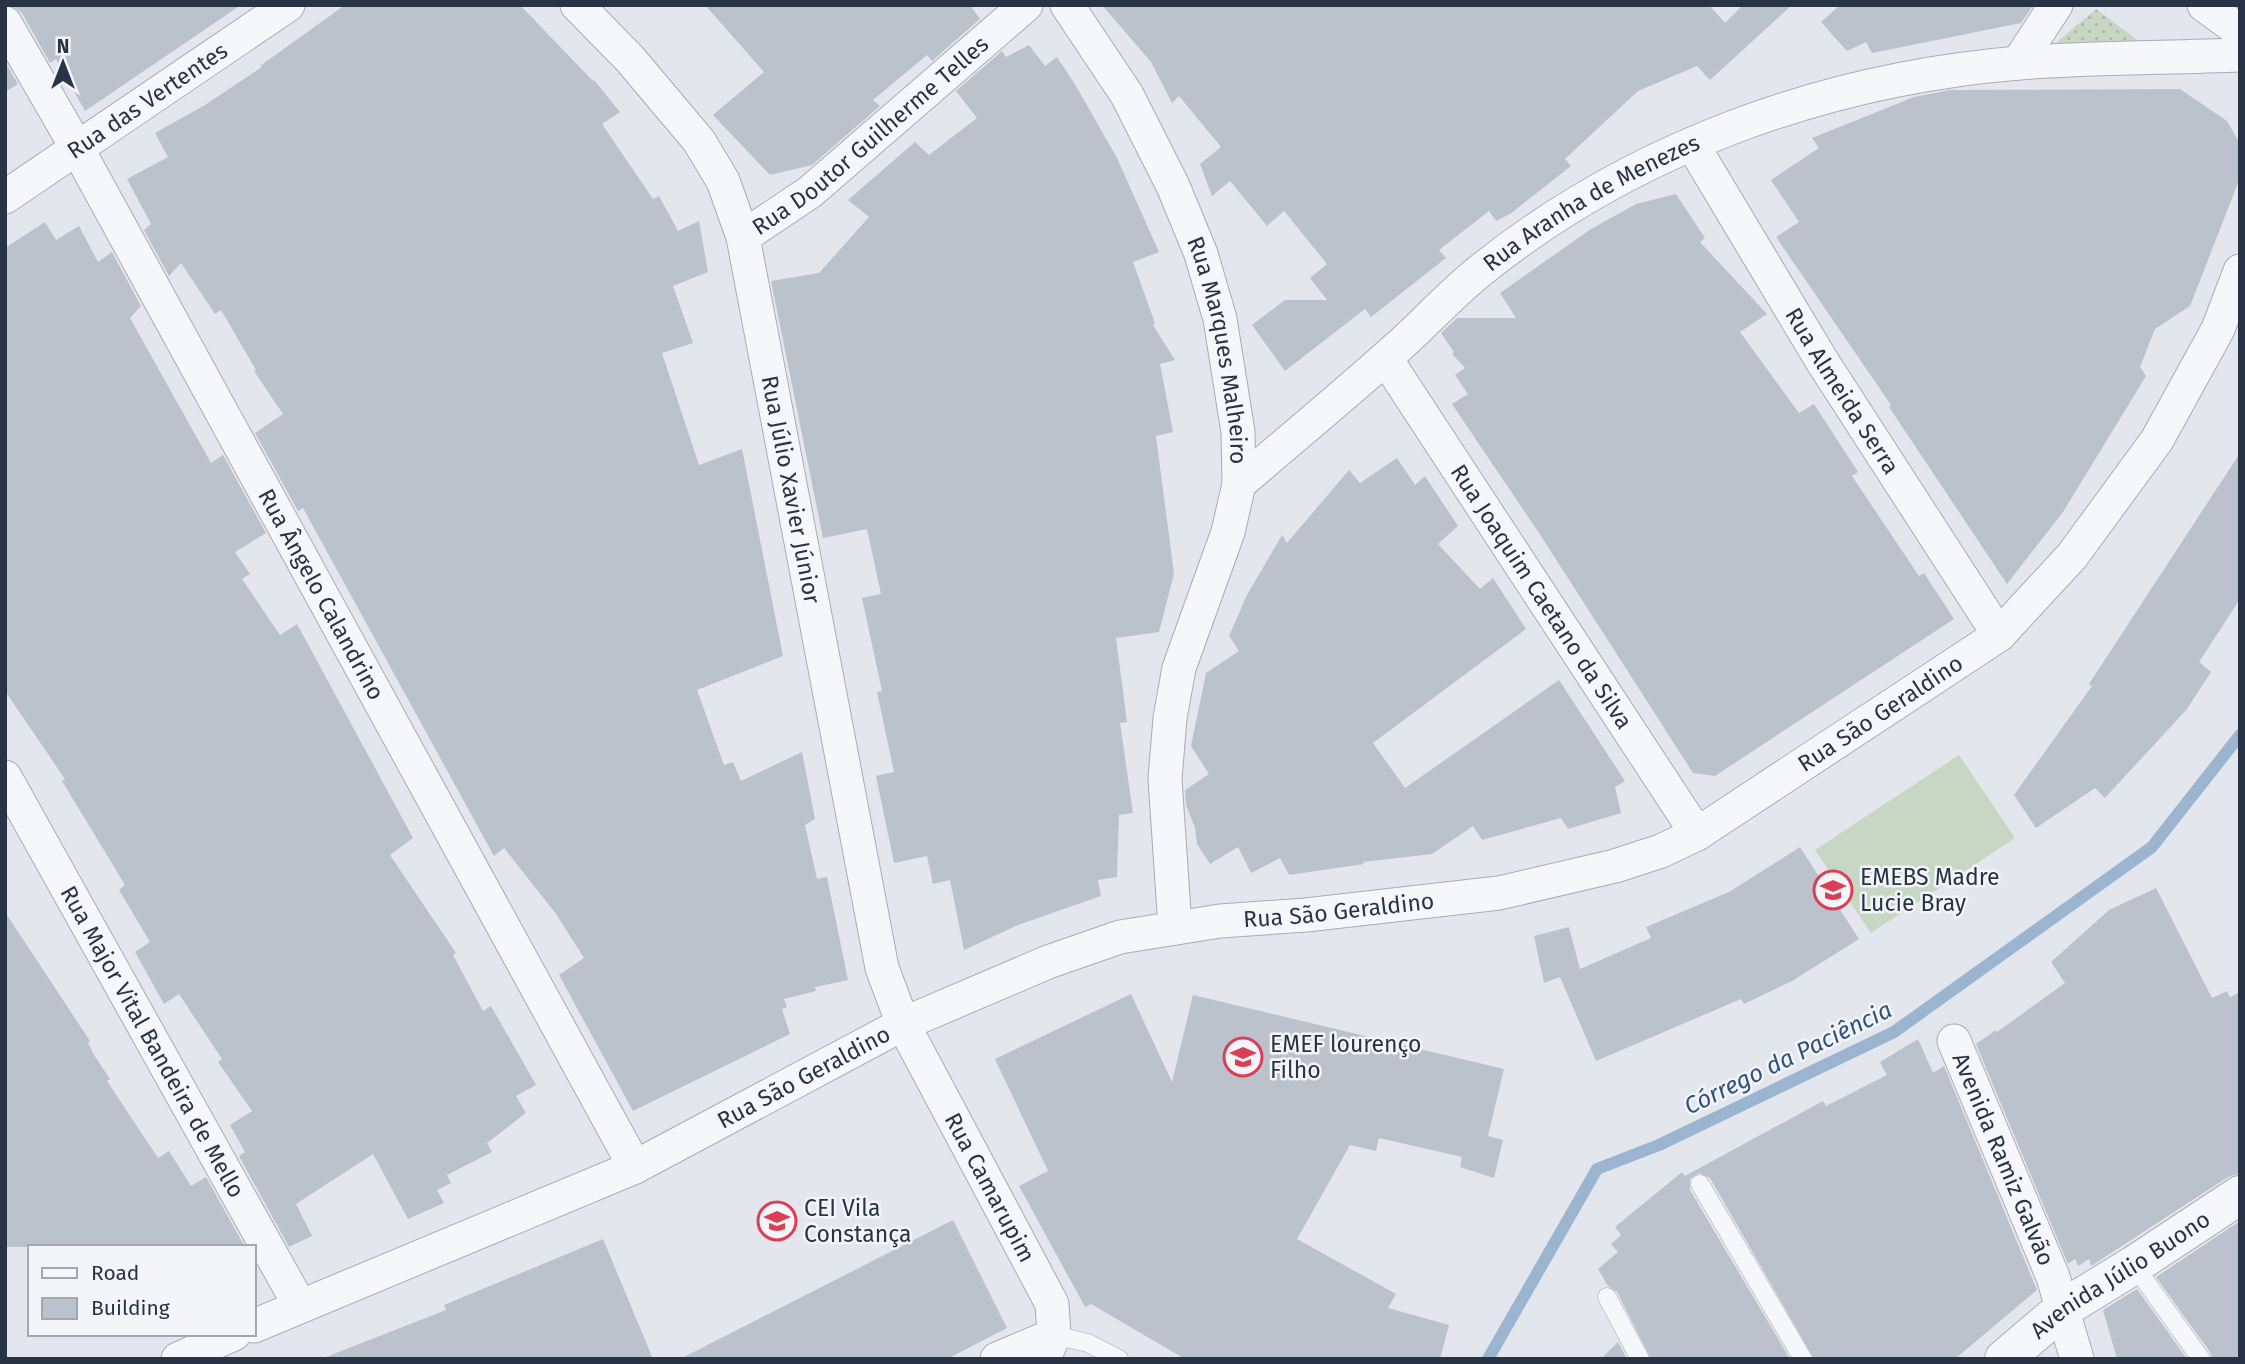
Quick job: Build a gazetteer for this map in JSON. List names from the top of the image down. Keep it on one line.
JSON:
{"streets":{"street":["Rua das Vertentes","Rua Doutor Guilherme Telles","Rua Aranha de Menezes","Rua Marques Malheiro","Rua Almeida Serra","Rua Júlio Xavier Júnior","Rua Ângelo Calandrino","Rua Joaquim Caetano da Silva","Rua São Geraldino","Rua Major Vital Bandeira de Mello","Avenida Ramiz Galvão","Rua Camarupim","Avenida Júlio Buono"]},"crossings":[["Rua das Vertentes","Rua Ângelo Calandrino"],["Rua Doutor Guilherme Telles","Rua Júlio Xavier Júnior"],["Rua Aranha de Menezes","Rua Marques Malheiro"],["Rua Aranha de Menezes","Rua Almeida Serra"],["Rua Aranha de Menezes","Rua Joaquim Caetano da Silva"],["Rua Marques Malheiro","Rua São Geraldino"],["Rua Almeida Serra","Rua São Geraldino"],["Rua Júlio Xavier Júnior","Rua São Geraldino"],["Rua Júlio Xavier Júnior","Rua Camarupim"],["Rua Ângelo Calandrino","Rua São Geraldino"],["Rua Joaquim Caetano da Silva","Rua São Geraldino"],["Rua São Geraldino","Rua Major Vital Bandeira de Mello"],["Rua São Geraldino","Rua Camarupim"],["Avenida Ramiz Galvão","Avenida Júlio Buono"]],"water":["Córrego da Paciência"],"places":{"school or university":["EMEBS Madre Lucie Bray","EMEF lourenço Filho","CEI Vila Constança"]},"legend":["Road","Building"],"north":"top"}
